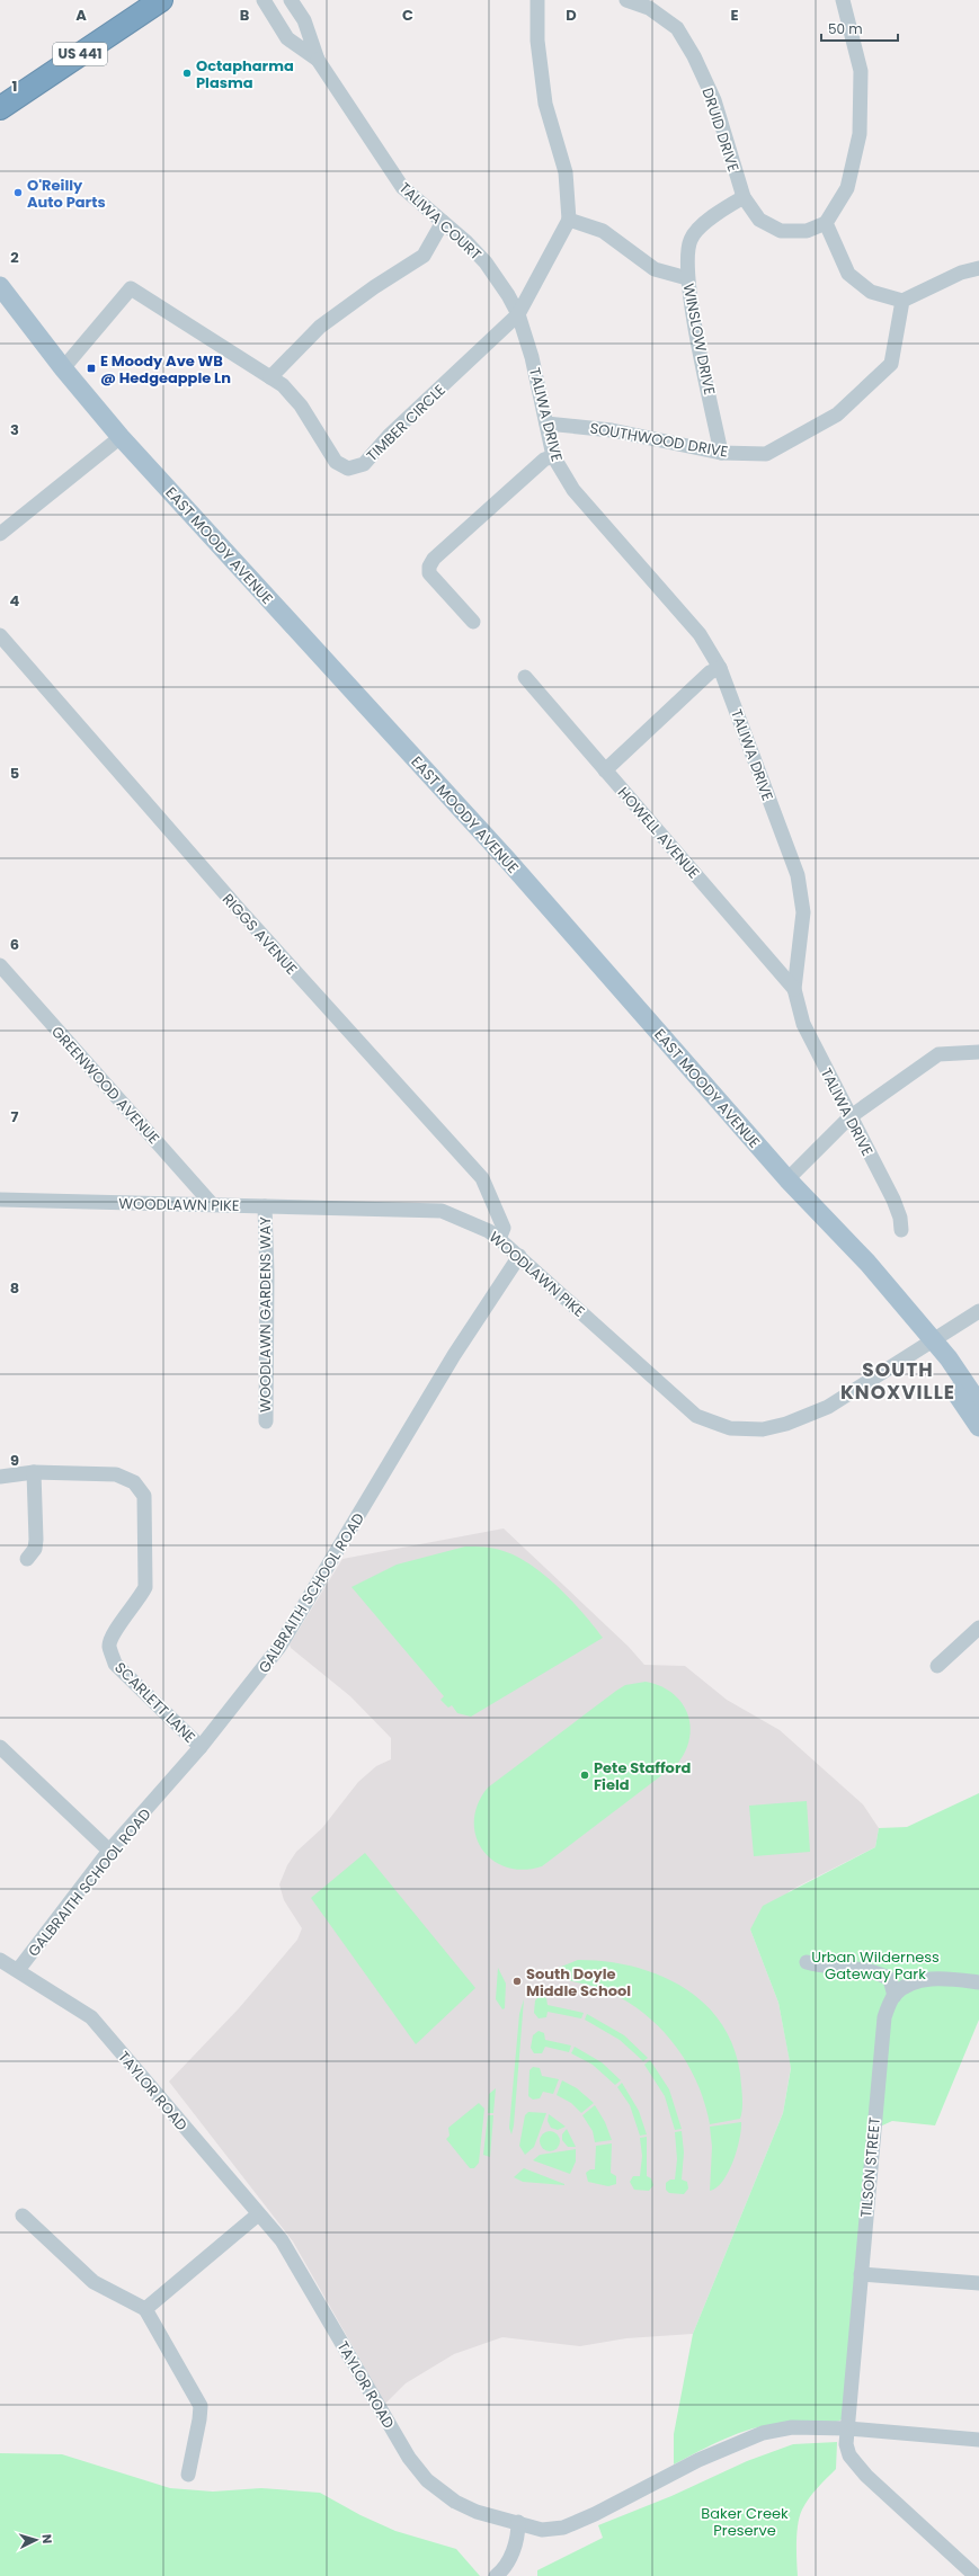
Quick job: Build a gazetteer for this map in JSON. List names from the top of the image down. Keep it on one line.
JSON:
{"streets":{"highway":["US 441"],"main road":["EAST MOODY AVENUE"],"street":["DRUID DRIVE","TALIWA COURT","WINSLOW DRIVE","TALIWA DRIVE","TIMBER CIRCLE","SOUTHWOOD DRIVE","HOWELL AVENUE","RIGGS AVENUE","GREENWOOD AVENUE","WOODLAWN PIKE","WOODLAWN GARDENS WAY","GALBRAITH SCHOOL ROAD","SCARLETT LANE","TAYLOR ROAD","TILSON STREET"]},"crossings":[["DRUID DRIVE","WINSLOW DRIVE"],["TALIWA COURT","TALIWA DRIVE"],["TALIWA COURT","TIMBER CIRCLE"],["WINSLOW DRIVE","SOUTHWOOD DRIVE"],["TALIWA DRIVE","TIMBER CIRCLE"],["TALIWA DRIVE","SOUTHWOOD DRIVE"],["TALIWA DRIVE","HOWELL AVENUE"],["TIMBER CIRCLE","EAST MOODY AVENUE"],["EAST MOODY AVENUE","WOODLAWN PIKE"],["RIGGS AVENUE","WOODLAWN PIKE"],["GREENWOOD AVENUE","WOODLAWN PIKE"],["WOODLAWN PIKE","WOODLAWN GARDENS WAY"],["WOODLAWN PIKE","GALBRAITH SCHOOL ROAD"],["GALBRAITH SCHOOL ROAD","SCARLETT LANE"],["GALBRAITH SCHOOL ROAD","TAYLOR ROAD"],["TAYLOR ROAD","TILSON STREET"]],"districts":["SOUTH KNOXVILLE"],"parks":["Urban Wilderness Gateway Park","Baker Creek Preserve"],"places":{"other":["Octapharma Plasma","O'Reilly Auto Parts","Pete Stafford Field","South Doyle Middle School"],"transit":["E Moody Ave WB @ Hedgeapple Ln"]},"scale_bar":"50 m","north":"right","grid":{"columns":["A","B","C","D","E"],"rows":["1","2","3","4","5","6","7","8","9"]}}
